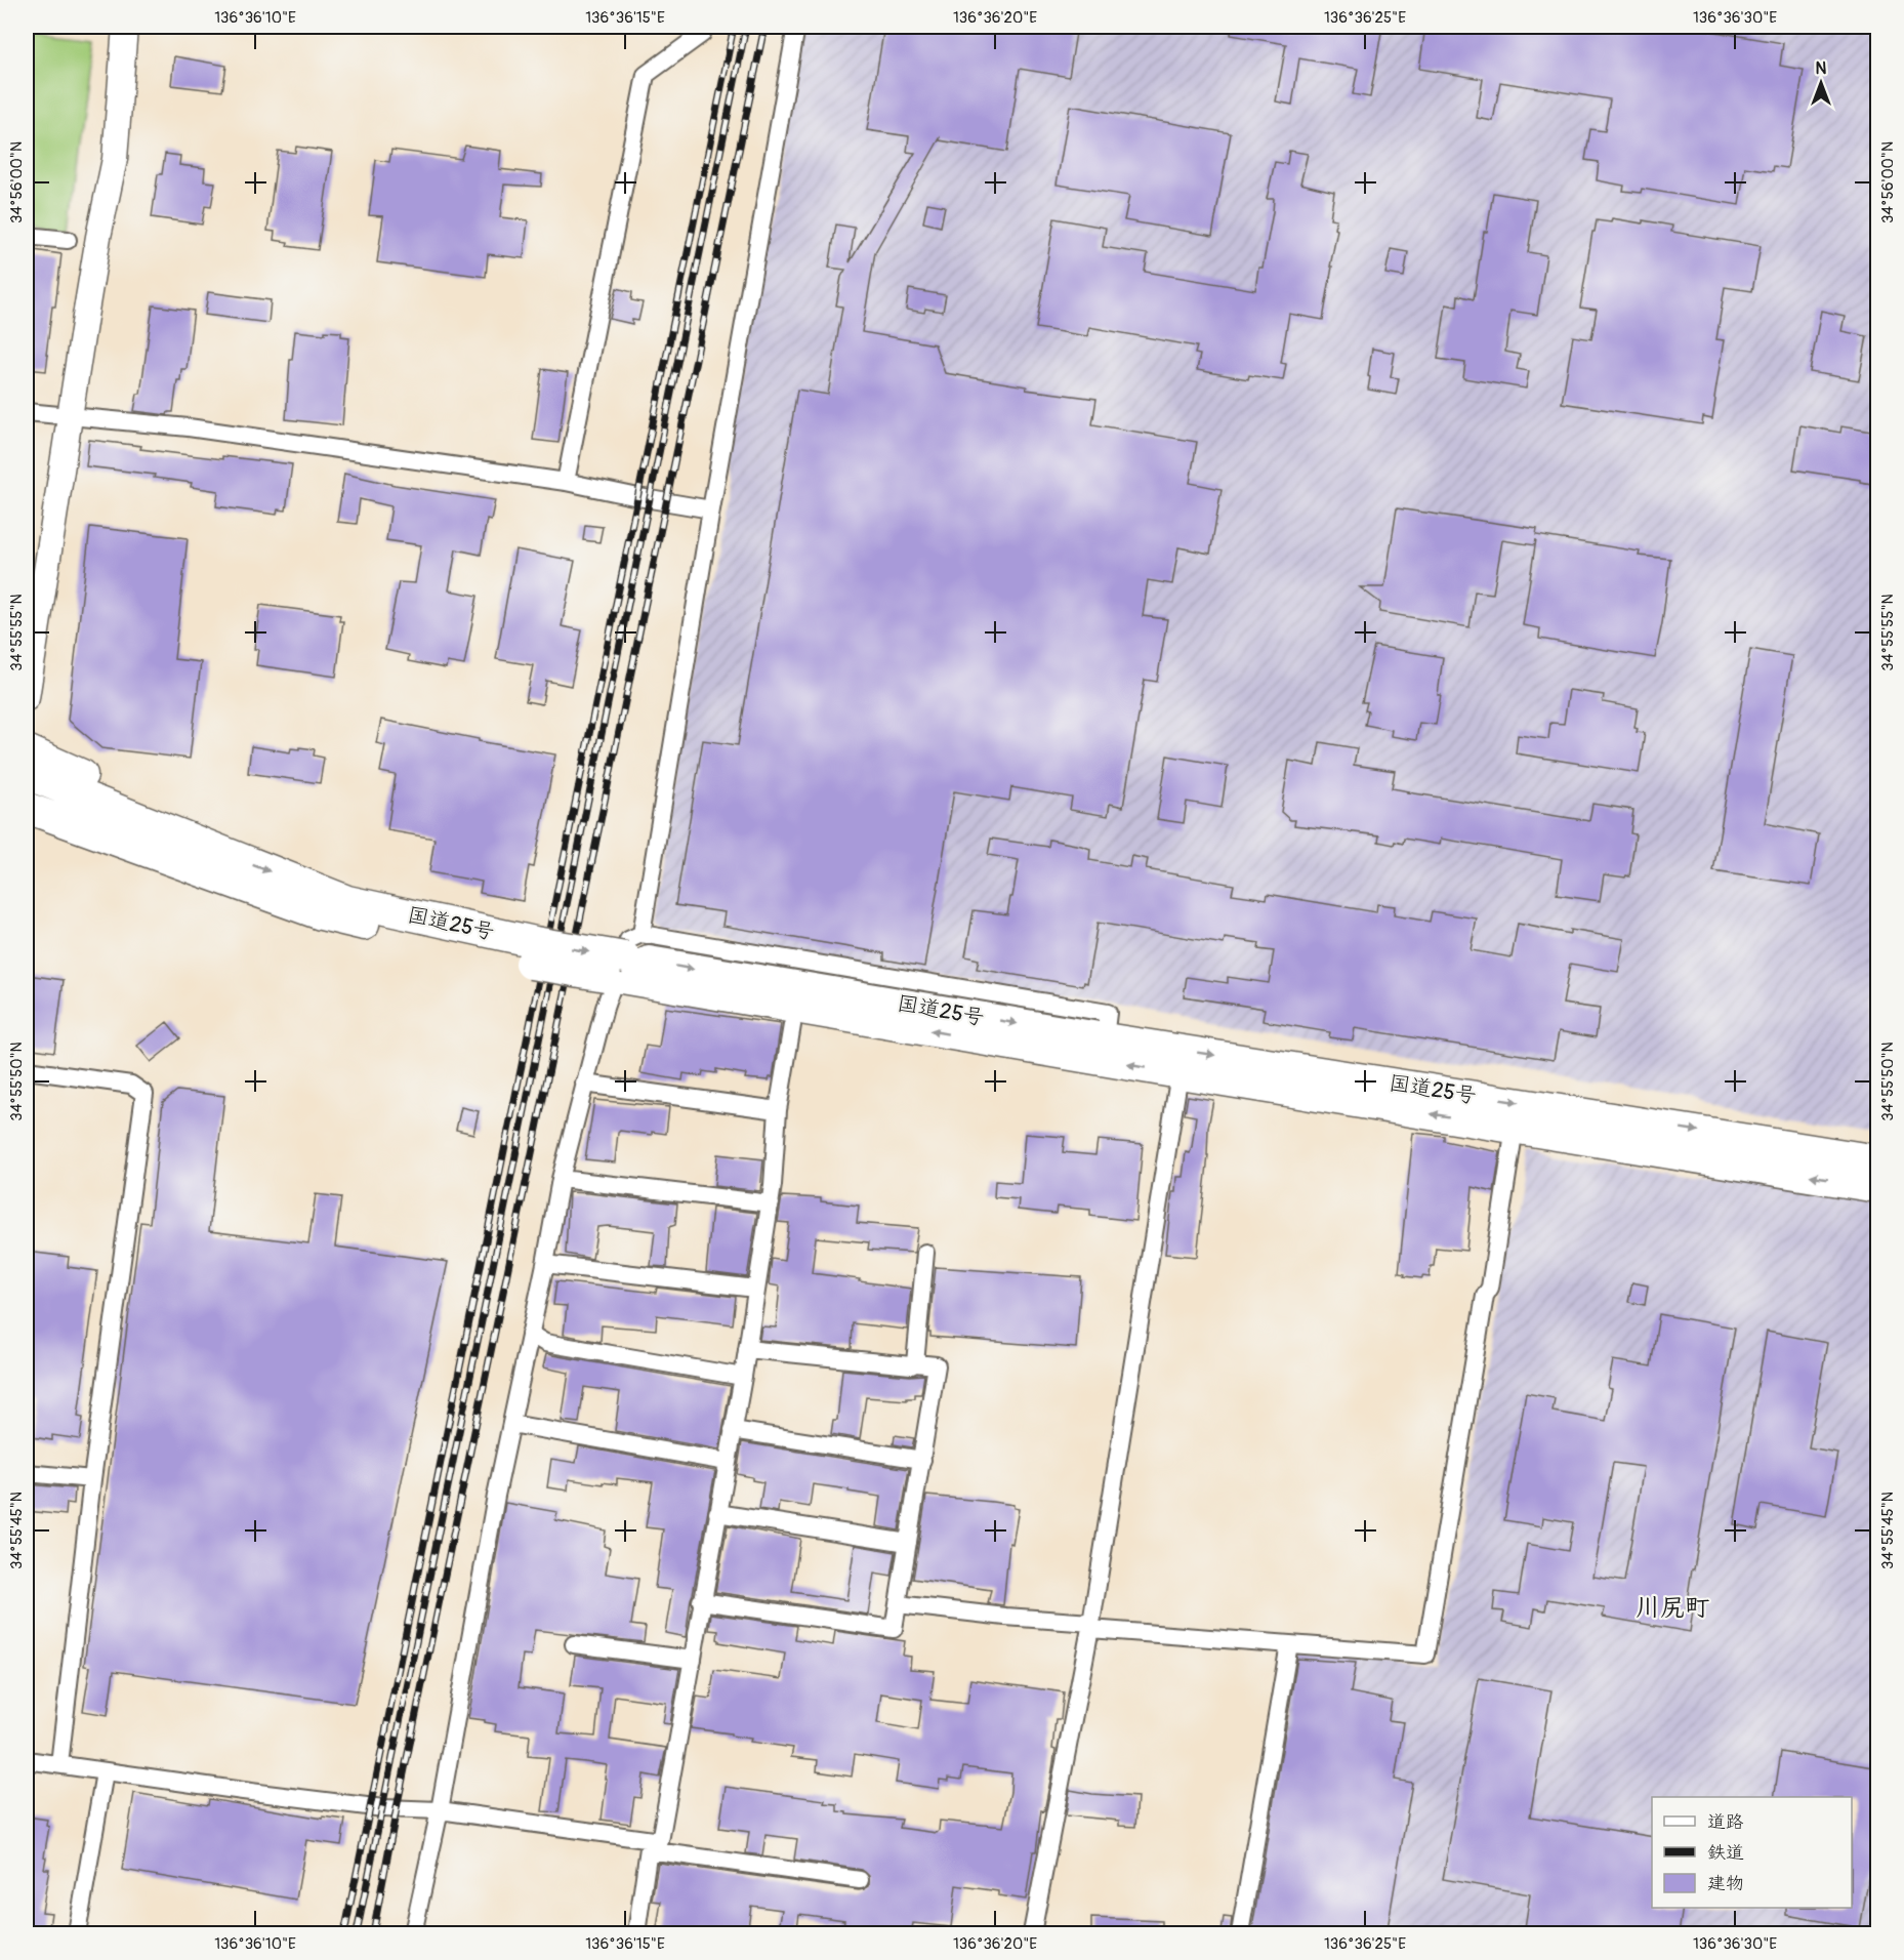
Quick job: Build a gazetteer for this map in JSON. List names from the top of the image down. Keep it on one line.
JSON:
{"streets":{"highway":["国道25号"]},"districts":["川尻町"],"legend":["道路","鉄道","建物"],"north":"top","coordinates":["136°36'10\"E","136°36'15\"E","136°36'20\"E","136°36'25\"E","136°36'30\"E","34°56'00\"N","34°55'55\"N","34°55'50\"N","34°55'45\"N"]}
